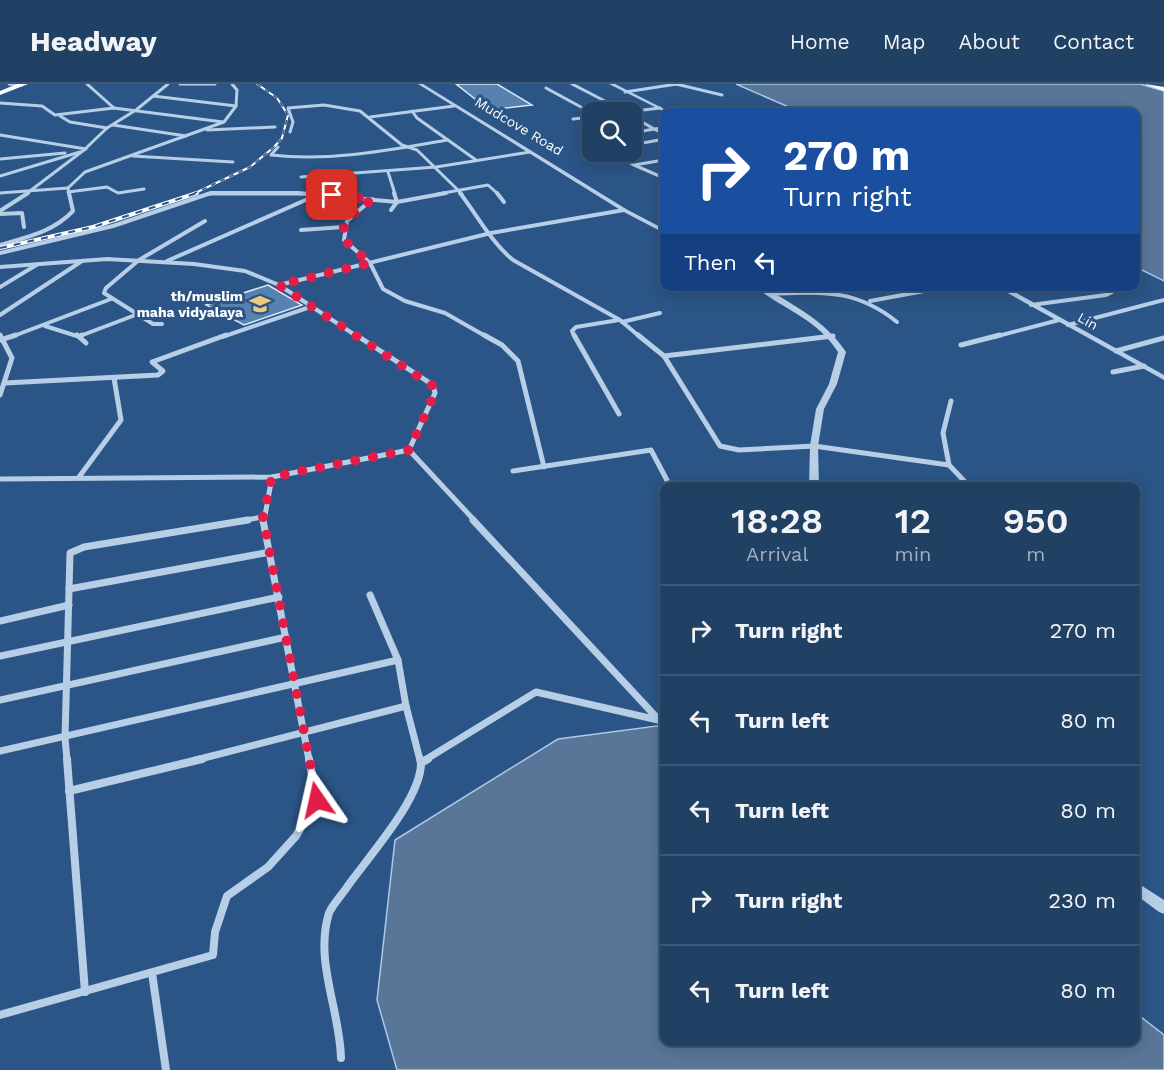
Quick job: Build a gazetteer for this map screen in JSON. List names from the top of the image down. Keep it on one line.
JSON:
{"streets":{"street":["Mudcove Road","Lin"]},"places":{"school or university":["th/muslim maha vidyalaya"]},"page":{"header":"Headway","nav":["Home","Map","About","Contact"],"turn":["270 m","Turn right"],"then":"Then","eta":["18:28","Arrival","12","min","950","m"],"list":[{"name":"Turn right","value":"270 m"},{"name":"Turn left","value":"80 m"},{"name":"Turn left","value":"80 m"},{"name":"Turn right","value":"230 m"},{"name":"Turn left","value":"80 m"}]}}
